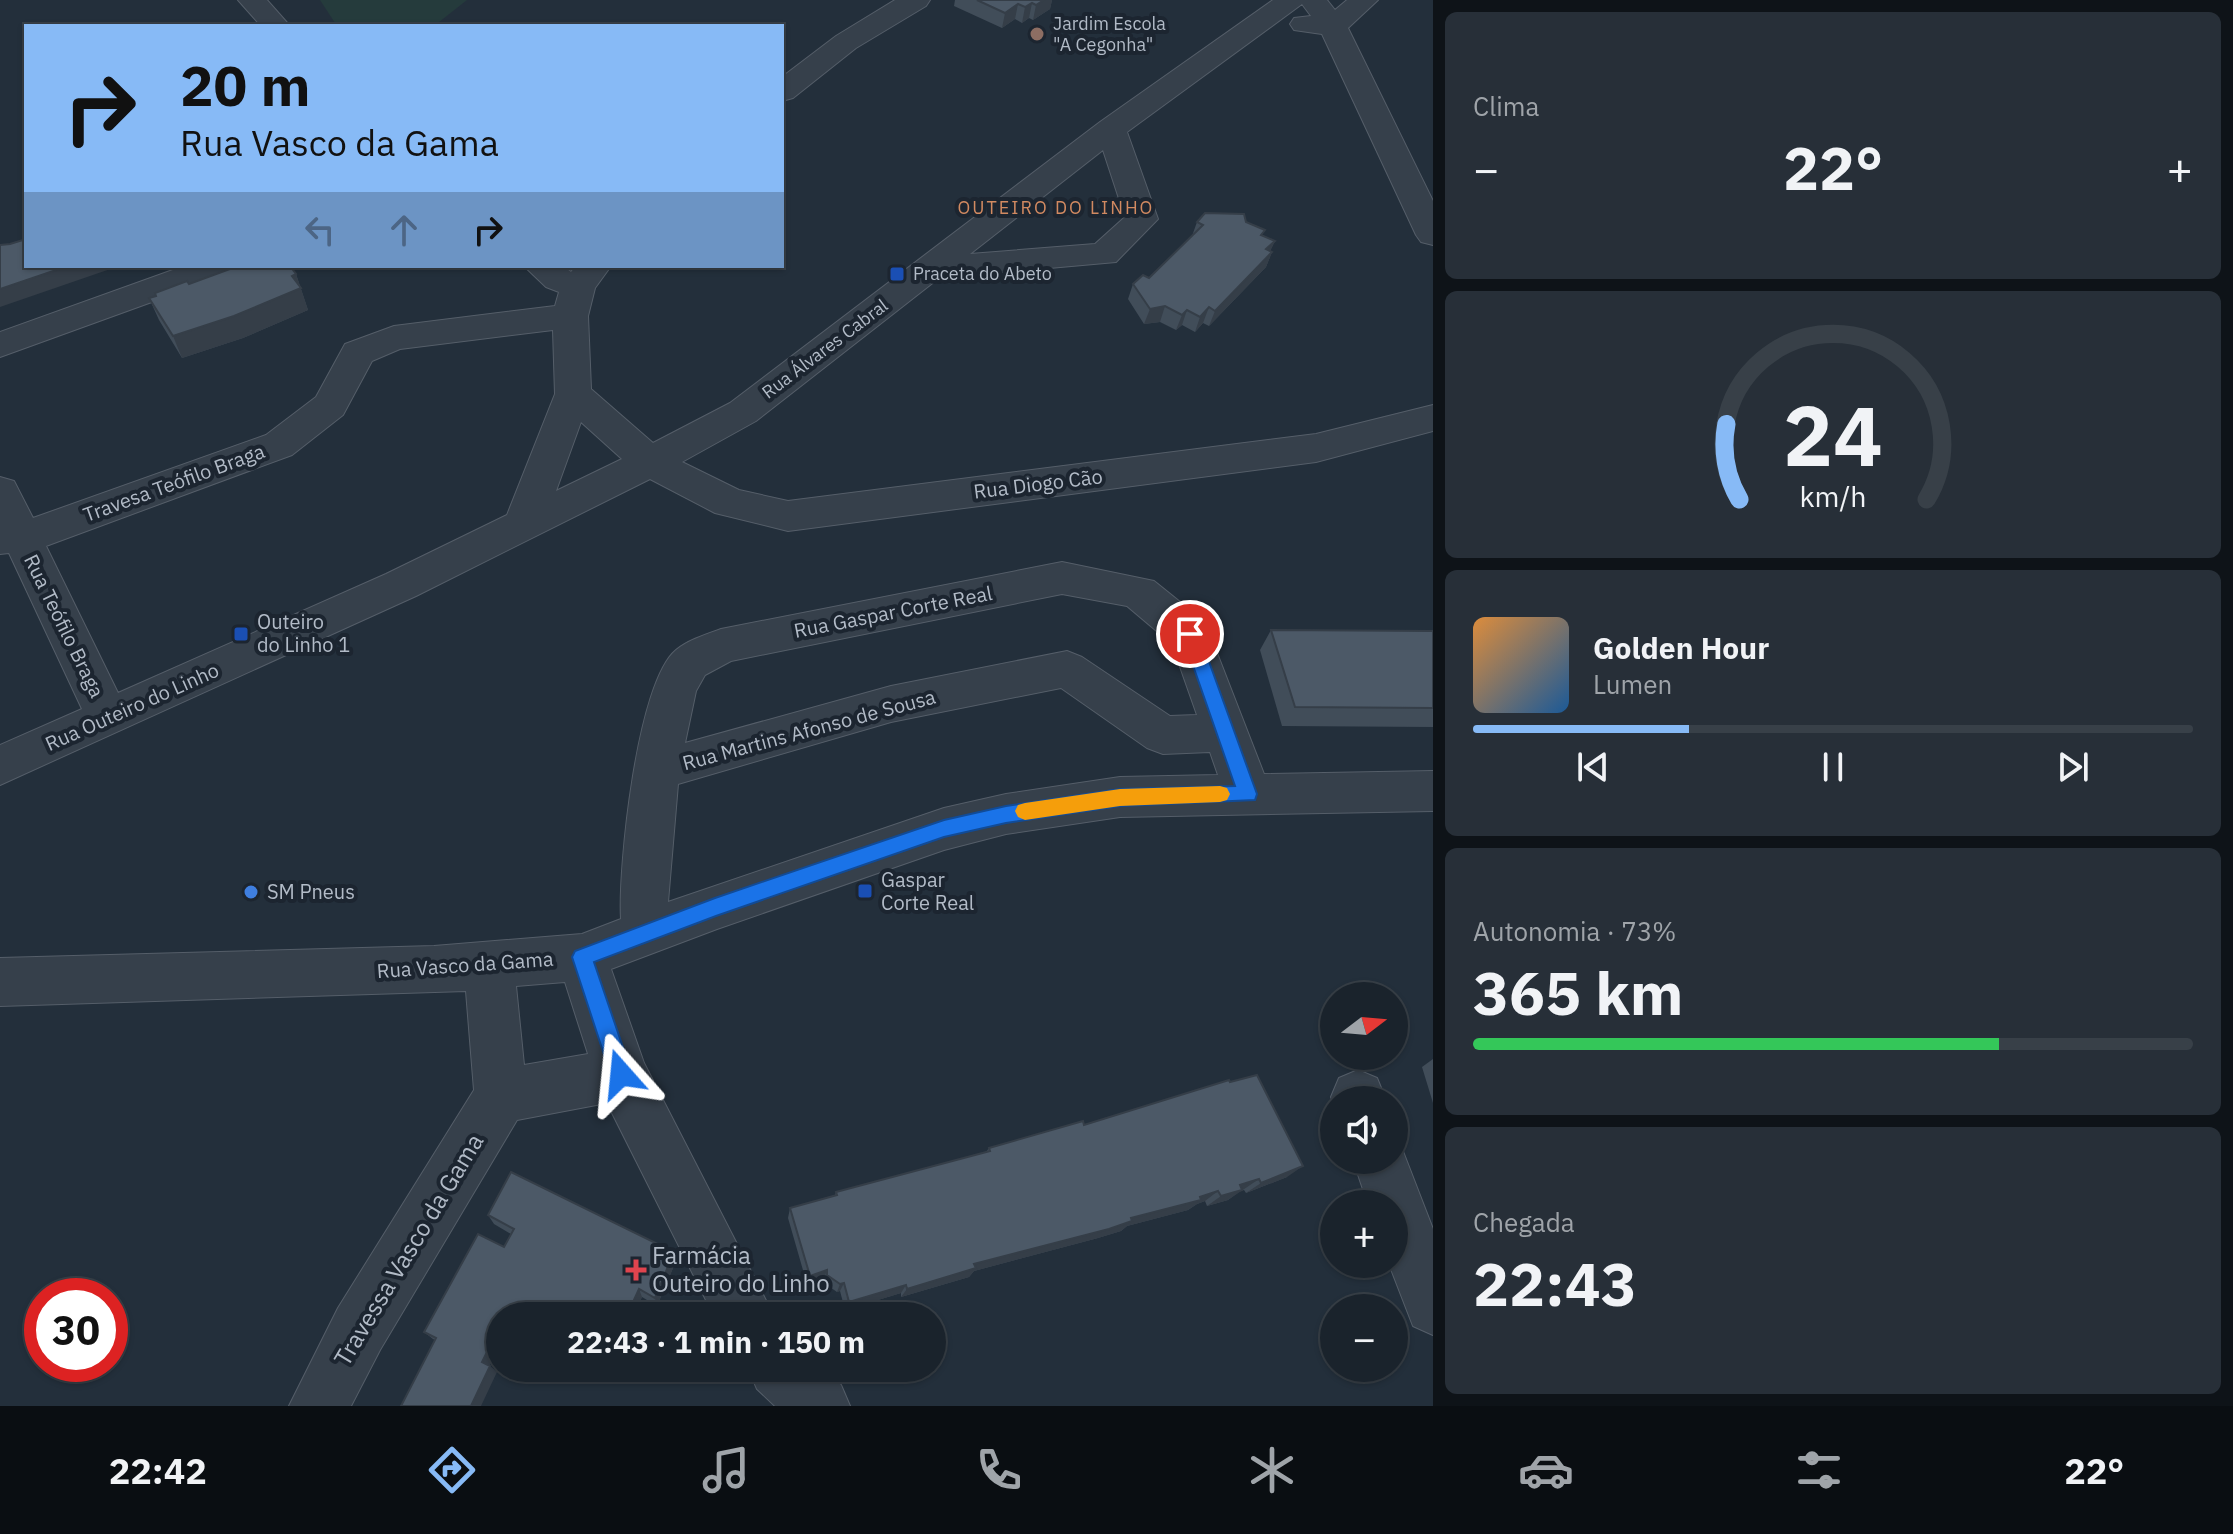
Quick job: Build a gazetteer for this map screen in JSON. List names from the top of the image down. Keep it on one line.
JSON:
{"streets":{"street":["Rua Álvares Cabral","Travesa Teófilo Braga","Rua Diogo Cão","Rua Gaspar Corte Real","Rua Teófilo Braga","Rua Outeiro do Linho","Rua Martins Afonso de Sousa","Rua Vasco da Gama","Travessa Vasco da Gama"]},"crossings":[["Rua Álvares Cabral","Rua Diogo Cão"],["Rua Álvares Cabral","Rua Outeiro do Linho"],["Travesa Teófilo Braga","Rua Teófilo Braga"],["Rua Gaspar Corte Real","Rua Martins Afonso de Sousa"],["Rua Gaspar Corte Real","Rua Vasco da Gama"],["Rua Teófilo Braga","Rua Outeiro do Linho"]],"districts":["OUTEIRO DO LINHO"],"places":{"other":["Jardim Escola \"A Cegonha\"","SM Pneus"],"transit":["Praceta do Abeto","Outeiro do Linho 1","Gaspar Corte Real"],"health":["Farmácia Outeiro do Linho"]},"north":"right","page":{"tile":["Clima",["Autonomia · 73%","365 km"],["Chegada","22:43"]],"turn":["20 m","Rua Vasco da Gama"],"heat":["−","22°","+"],"song":["Golden Hour","Lumen"],"map_buttons":["+","−"],"limit":"30","trip":"22:43 · 1 min · 150 m","tabs":["22:42","22°"],"gauge":["24","km/h"]}}
